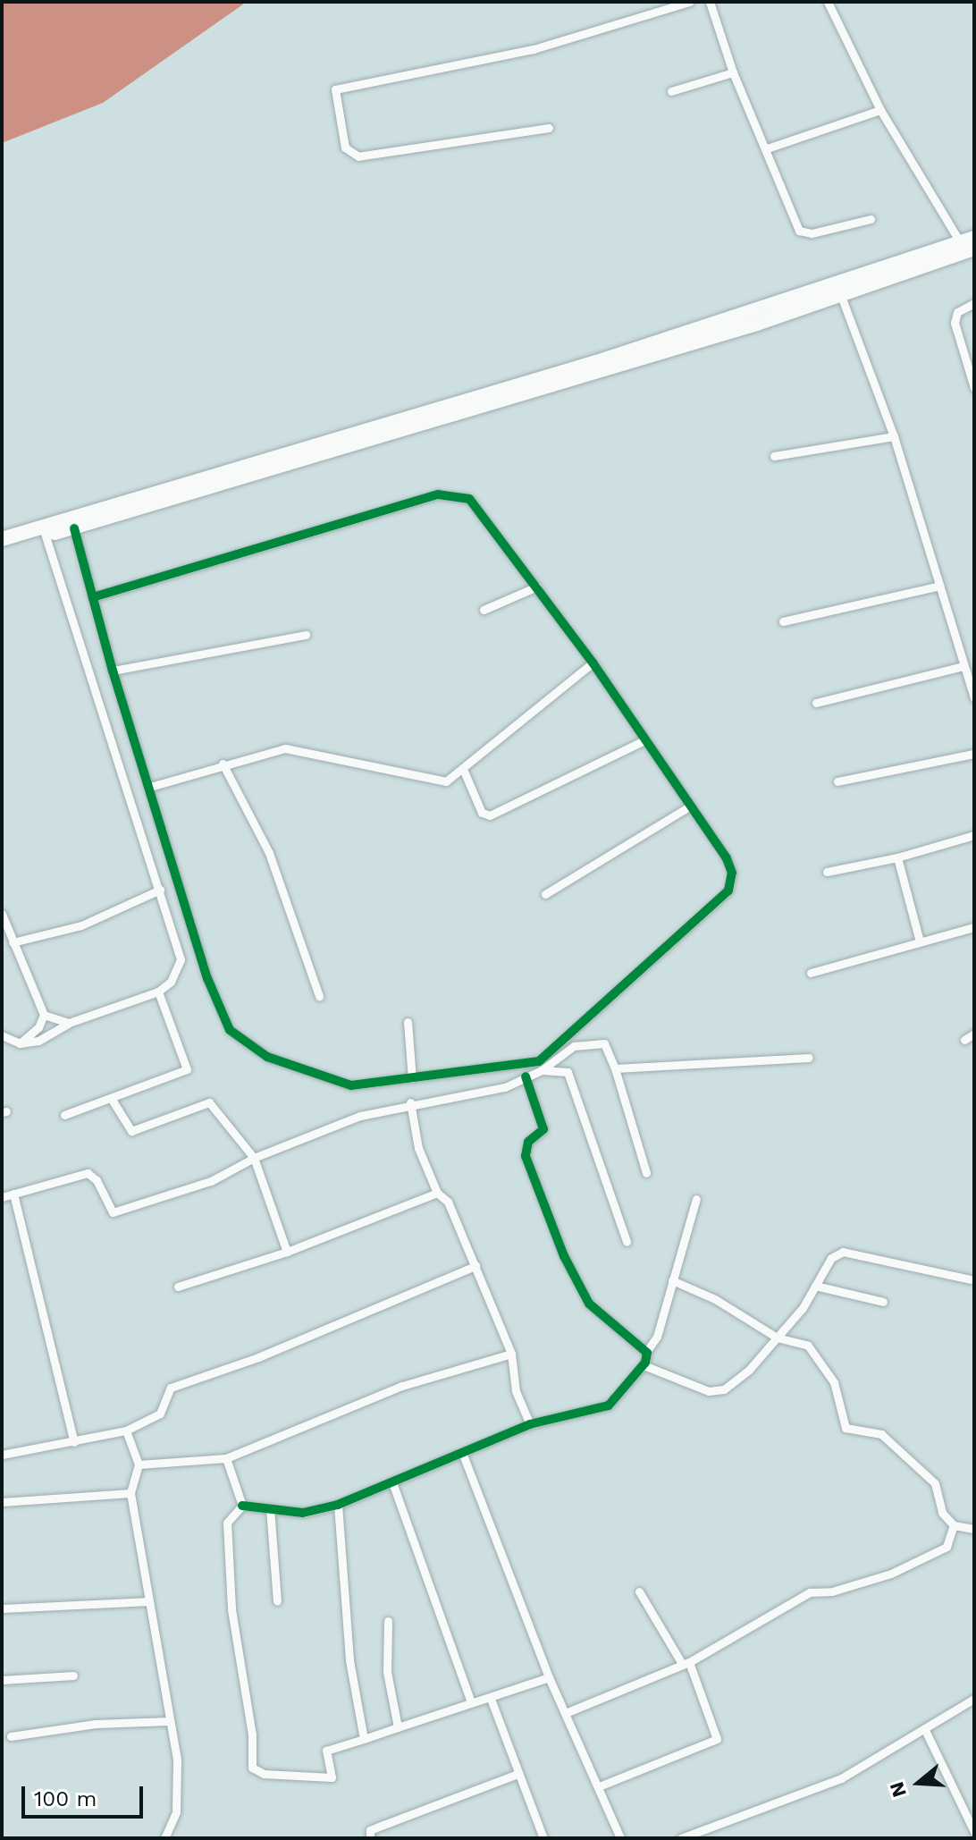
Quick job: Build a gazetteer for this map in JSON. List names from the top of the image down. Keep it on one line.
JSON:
{"scale_bar":"100 m","north":"left"}
